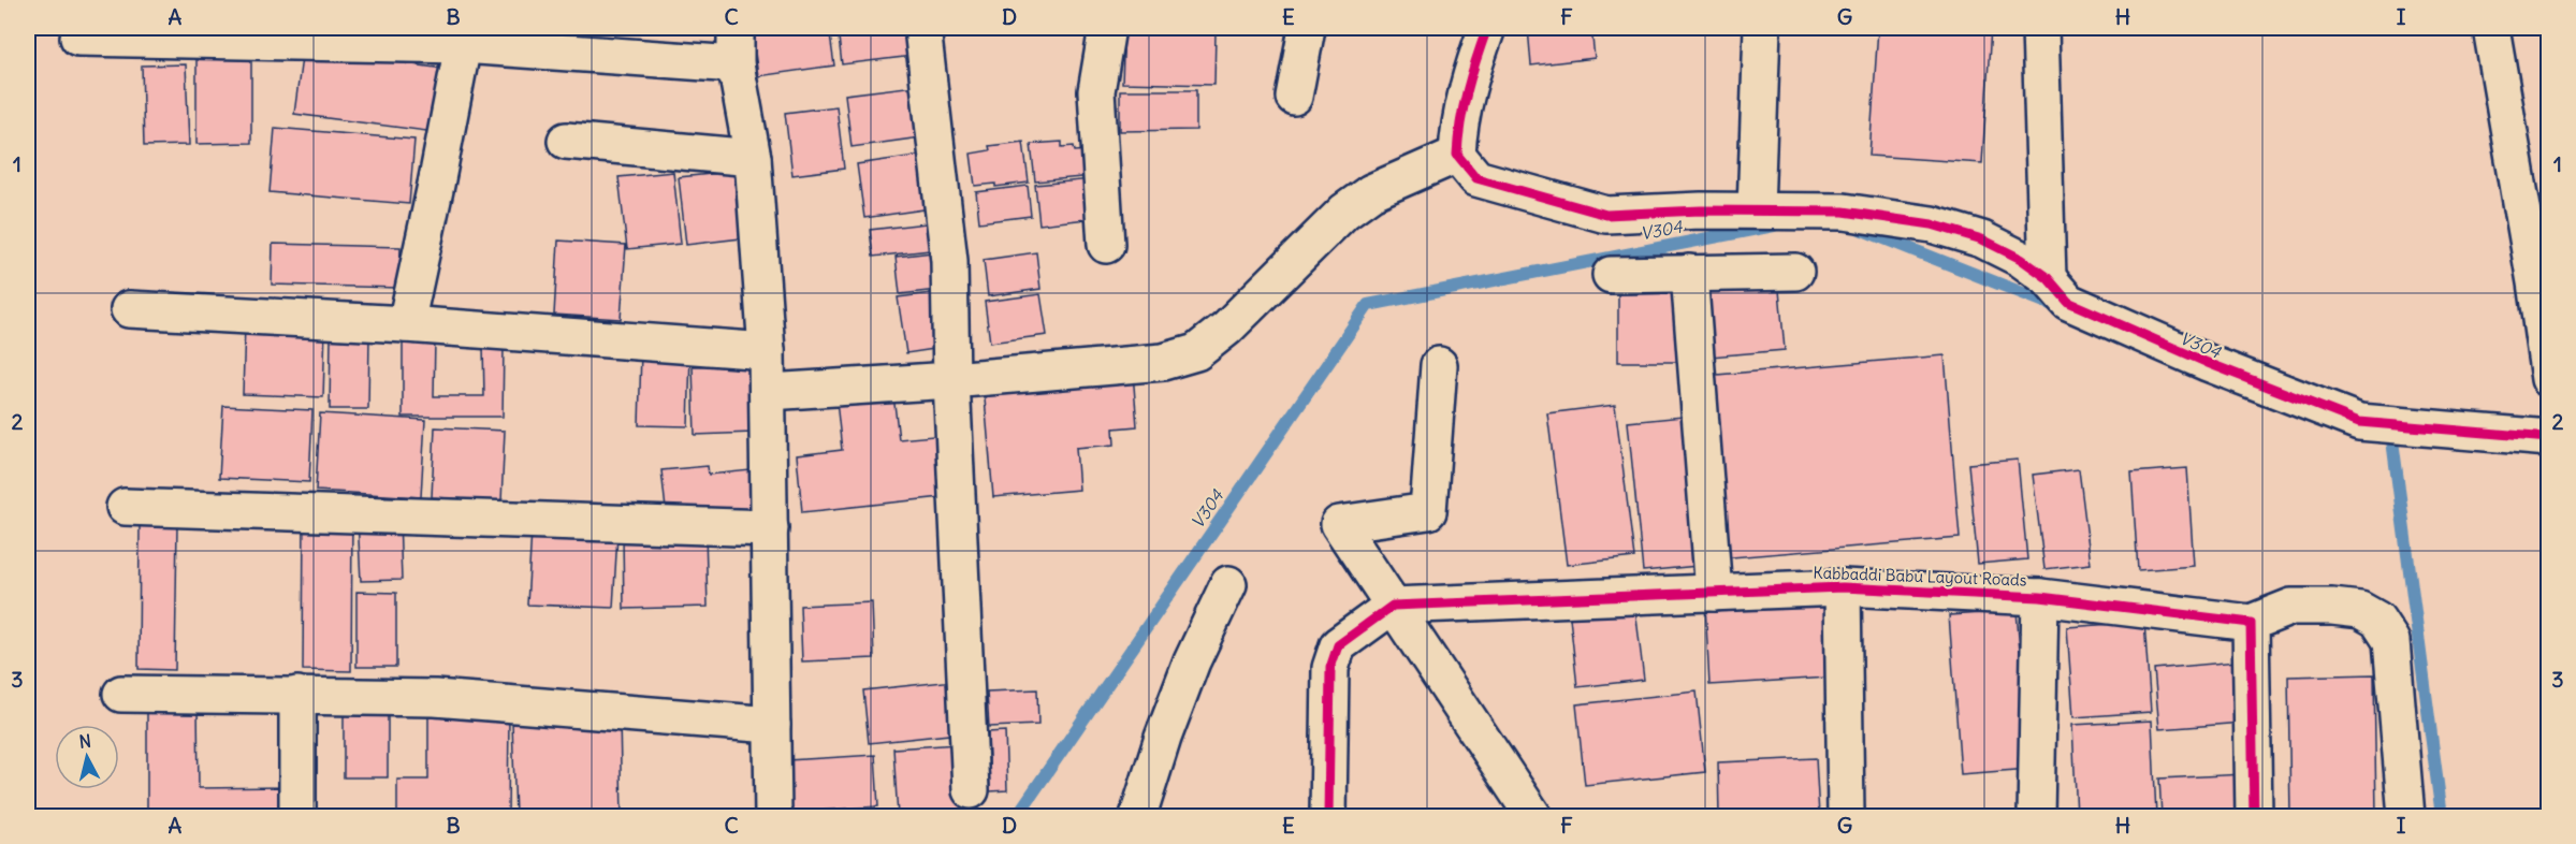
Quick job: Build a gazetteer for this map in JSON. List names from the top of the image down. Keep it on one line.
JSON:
{"streets":{"street":["Kabbaddi Babu Layout Roads"]},"water":["V304"],"north":"top","grid":{"columns":["A","B","C","D","E","F","G","H","I"],"rows":["1","2","3"]}}
